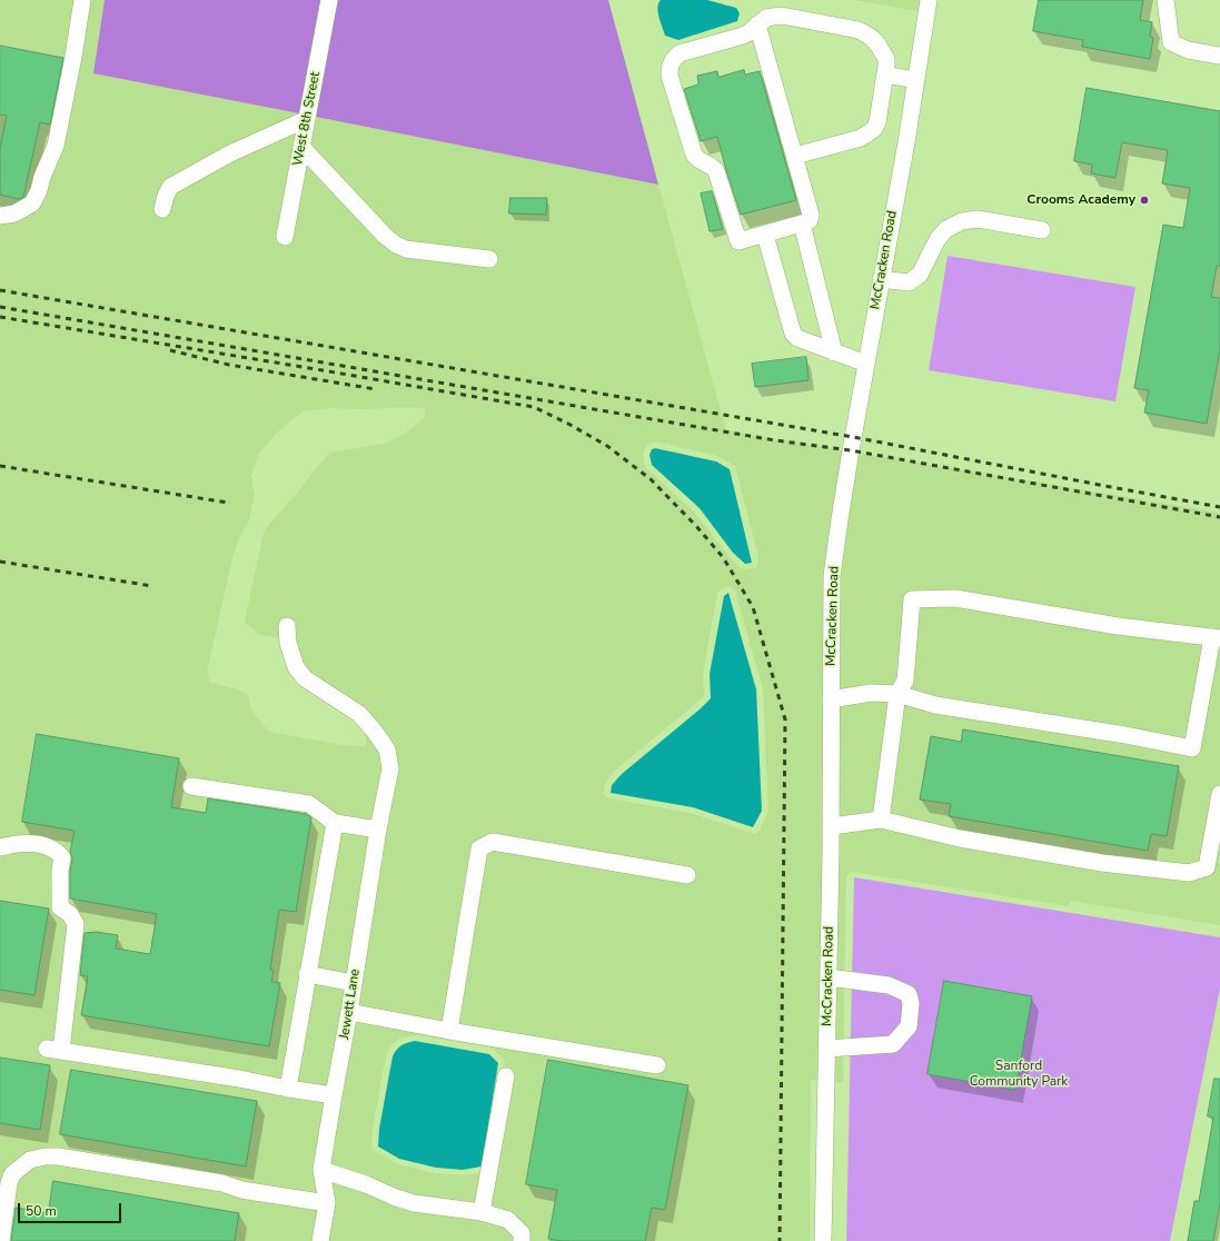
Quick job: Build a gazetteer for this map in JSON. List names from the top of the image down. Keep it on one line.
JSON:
{"streets":{"street":["West 8th Street","McCracken Road","Jewett Lane"]},"parks":["Sanford Community Park"],"places":["Crooms Academy"],"scale_bar":"50 m"}
